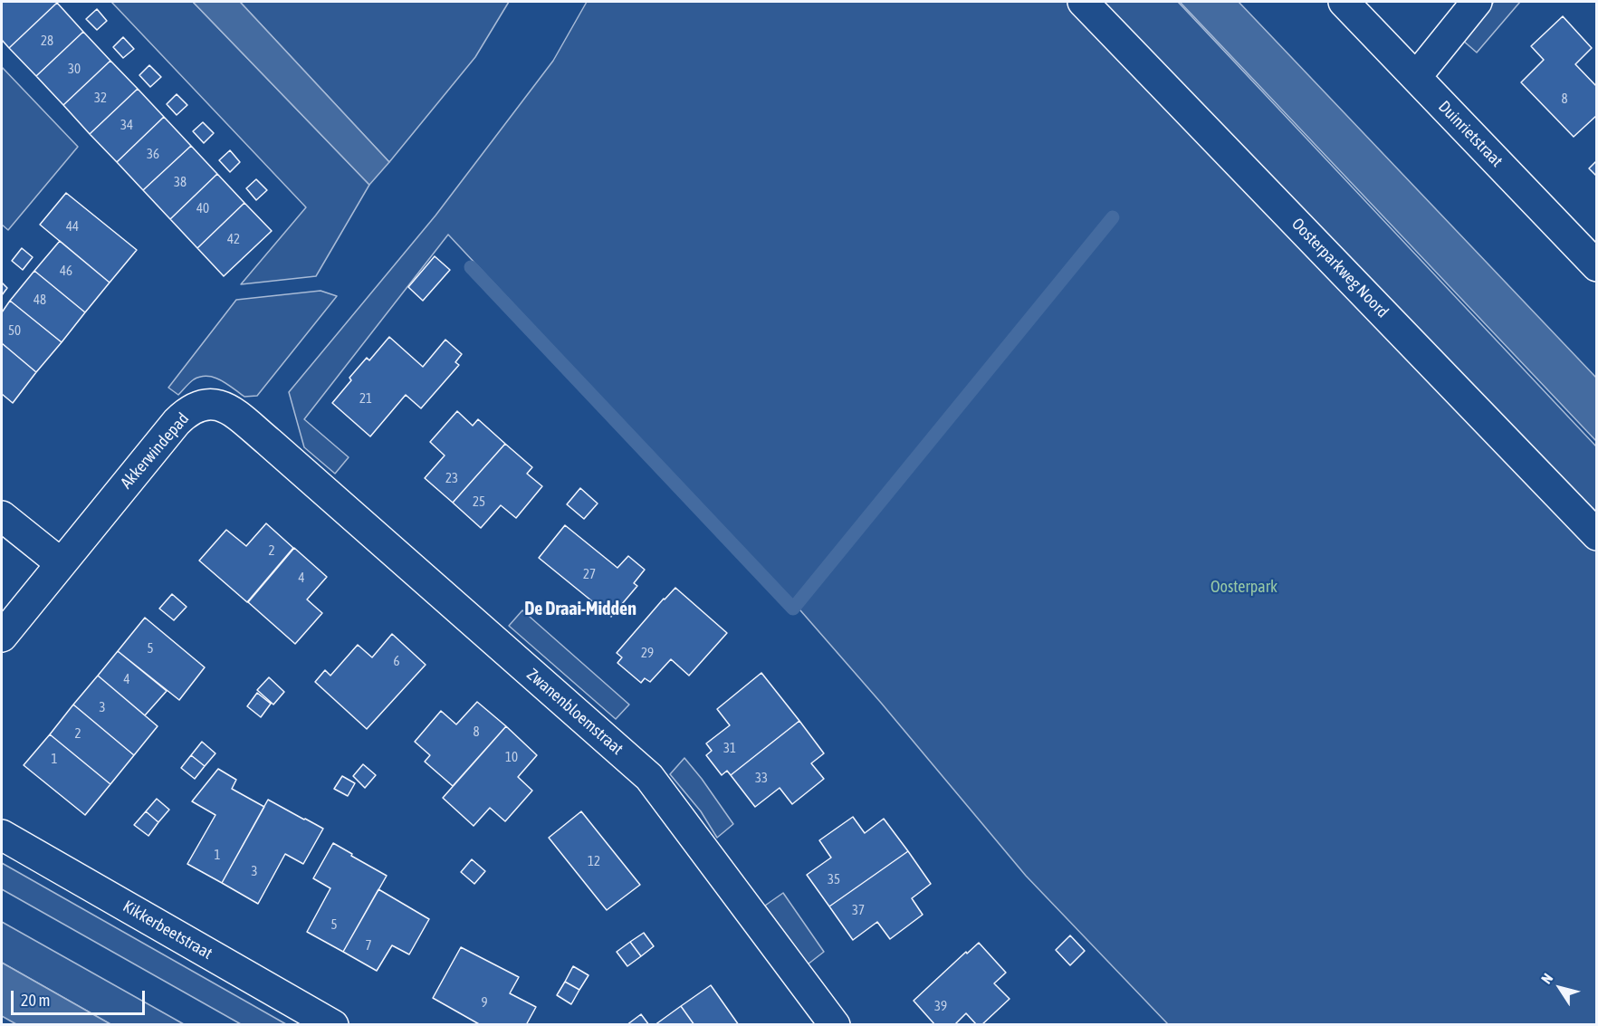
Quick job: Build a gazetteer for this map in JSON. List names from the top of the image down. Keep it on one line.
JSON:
{"streets":{"street":["Duinrietstraat","Oosterparkweg Noord","Akkerwindepad","Zwanenbloemstraat","Kikkerbeetstraat"]},"crossings":[["Akkerwindepad","Zwanenbloemstraat"]],"districts":["De Draai-Midden"],"parks":["Oosterpark"],"house_numbers":["28","30","32","8","34","36","38","40","44","42","46","48","50","21","23","25","2","27","4","5","29","6","4","3","8","2","31","10","1","33","1","12","3","35","37","5","7","9","39"],"scale_bar":"20 m","north":"top left"}
